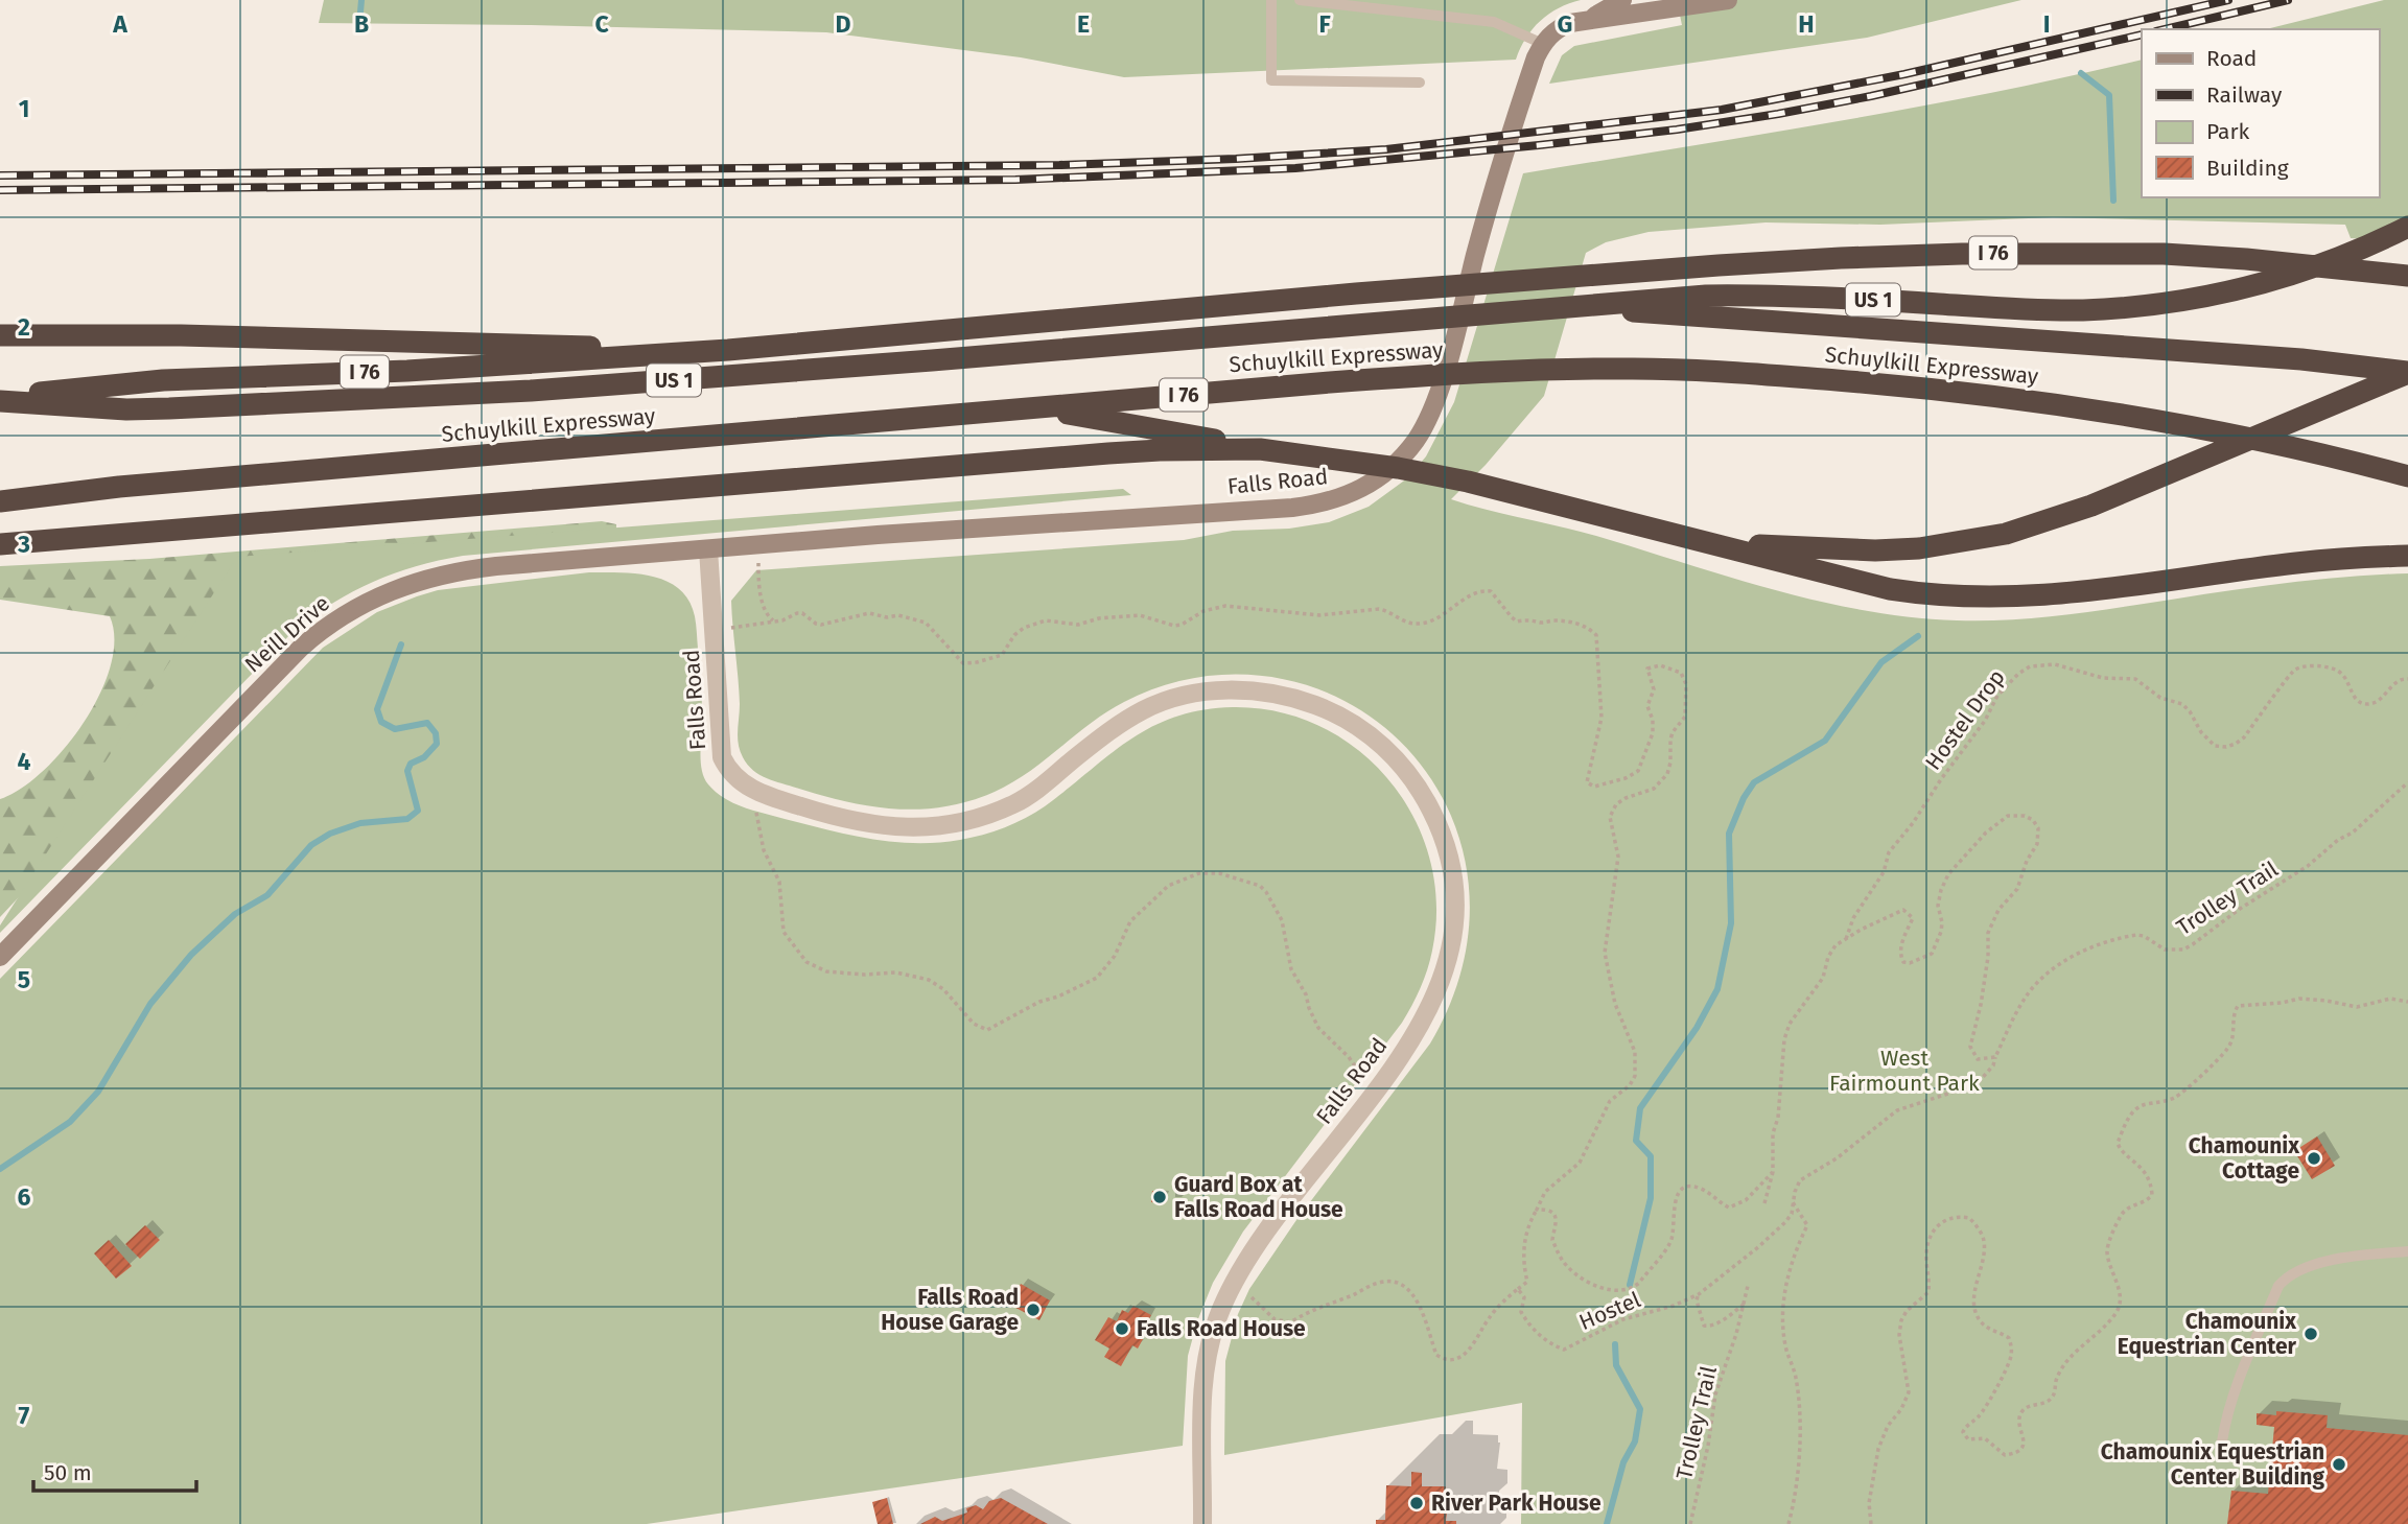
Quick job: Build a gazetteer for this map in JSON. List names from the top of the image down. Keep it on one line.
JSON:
{"streets":{"highway":["I 76","US 1","Schuylkill Expressway"],"main road":["Falls Road","Neill Drive"],"path":["Hostel Drop","Trolley Trail","Hostel"]},"crossings":[["I 76","US 1"],["Falls Road","Neill Drive"],["Trolley Trail","Hostel"]],"parks":["West Fairmount Park"],"places":["Chamounix Cottage","Guard Box at Falls Road House","Falls Road House Garage","Falls Road House","Chamounix Equestrian Center","Chamounix Equestrian Center Building","River Park House"],"legend":["Road","Railway","Park","Building"],"scale_bar":"50 m","grid":{"columns":["A","B","C","D","E","F","G","H","I"],"rows":["1","2","3","4","5","6","7"]}}
